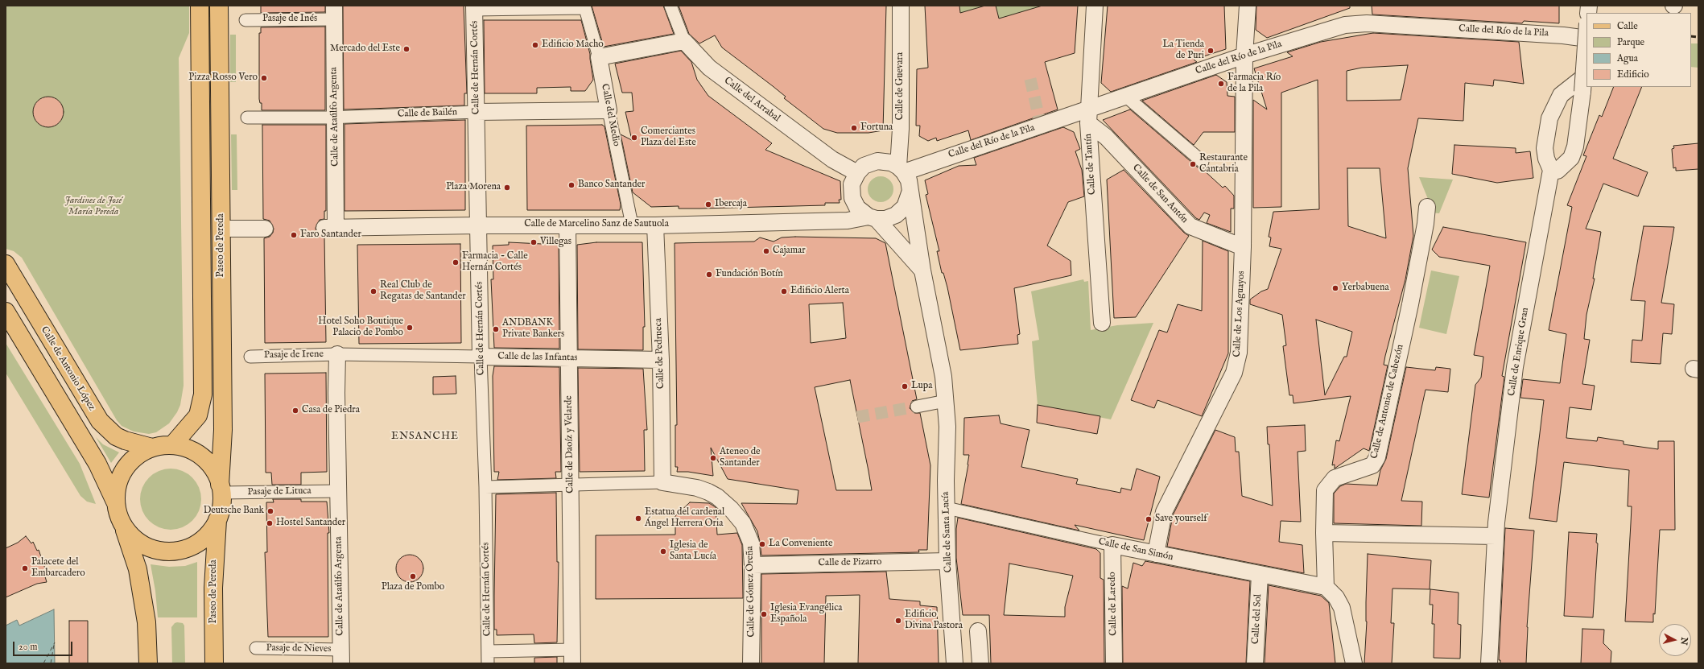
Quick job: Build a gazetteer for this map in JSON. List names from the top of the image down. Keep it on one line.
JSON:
{"streets":{"main road":["Paseo de Pereda","Calle de Antonio López"],"street":["Pasaje de Inés","Calle del Río de la Pila","Calle de Hernán Cortés","Calle de Guevara","Calle del Arrabal","Calle de Bailén","Calle del Medio","Calle de Ataúlfo Argenta","Calle de Tantín","Calle de San Antón","Calle de Marcelino Sanz de Sautuola","Calle de Los Aguayos","Calle de Enrique Gran","Calle de Pedrueca","Pasaje de Irene","Calle de las Infantas","Calle de Antonio de Cabezón","Calle de Daoíz y Velarde","Pasaje de Lituca","Calle de Santa Lucía","Calle de San Simón","Calle de Pizarro","Calle de Gómez Oreña","Calle de Laredo","Calle del Sol","Pasaje de Nieves"]},"crossings":[["Pasaje de Inés","Calle de Ataúlfo Argenta"],["Calle del Río de la Pila","Calle de Guevara"],["Calle del Río de la Pila","Calle del Arrabal"],["Calle del Río de la Pila","Calle de Tantín"],["Calle del Río de la Pila","Calle de San Antón"],["Calle del Río de la Pila","Calle de Marcelino Sanz de Sautuola"],["Calle del Río de la Pila","Calle de Los Aguayos"],["Calle del Río de la Pila","Calle de Santa Lucía"],["Calle de Hernán Cortés","Calle de Bailén"],["Calle de Hernán Cortés","Calle de Marcelino Sanz de Sautuola"],["Calle de Hernán Cortés","Calle de las Infantas"],["Calle de Hernán Cortés","Calle de Daoíz y Velarde"],["Calle de Hernán Cortés","Calle de Gómez Oreña"],["Calle de Guevara","Calle del Arrabal"],["Calle de Guevara","Calle de Marcelino Sanz de Sautuola"],["Calle de Guevara","Calle de Santa Lucía"],["Calle del Arrabal","Calle de Marcelino Sanz de Sautuola"],["Calle del Arrabal","Calle de Santa Lucía"],["Calle de Bailén","Calle del Medio"],["Calle de Bailén","Calle de Ataúlfo Argenta"],["Calle del Medio","Calle de Marcelino Sanz de Sautuola"],["Calle de Ataúlfo Argenta","Calle de Marcelino Sanz de Sautuola"],["Calle de Ataúlfo Argenta","Pasaje de Irene"],["Calle de Ataúlfo Argenta","Calle de las Infantas"],["Calle de Ataúlfo Argenta","Pasaje de Lituca"],["Calle de Ataúlfo Argenta","Pasaje de Nieves"],["Calle de Tantín","Calle de San Antón"],["Calle de San Antón","Calle de Los Aguayos"],["Calle de Marcelino Sanz de Sautuola","Calle de Pedrueca"],["Calle de Marcelino Sanz de Sautuola","Calle de Daoíz y Velarde"],["Calle de Marcelino Sanz de Sautuola","Calle de Santa Lucía"],["Paseo de Pereda","Calle de Antonio López"],["Paseo de Pereda","Pasaje de Lituca"],["Calle de Los Aguayos","Calle de San Simón"],["Calle de Pedrueca","Calle de las Infantas"],["Calle de Pedrueca","Calle de Gómez Oreña"],["Pasaje de Irene","Calle de las Infantas"],["Calle de las Infantas","Calle de Daoíz y Velarde"],["Calle de Antonio López","Pasaje de Lituca"],["Calle de Antonio de Cabezón","Calle de San Simón"],["Calle de Daoíz y Velarde","Calle de Gómez Oreña"],["Calle de Santa Lucía","Calle de San Simón"],["Calle de Santa Lucía","Calle de Pizarro"],["Calle de San Simón","Calle de Laredo"],["Calle de San Simón","Calle del Sol"],["Calle de Pizarro","Calle de Gómez Oreña"]],"districts":["ENSANCHE"],"parks":["Jardines de José María Pereda"],"places":["Edificio Macho","Mercado del Este","La Tienda de Puri","Pizza Rosso Vero","Farmacia Río de la Pila","Fortuna","Comerciantes Plaza del Este","Restaurante Cantabria","Banco Santander","Plaza Morena","Ibercaja","Faro Santander","Villegas","Cajamar","Farmacia - Calle Hernán Cortés","Fundación Botín","Yerbabuena","Real Club de Regatas de Santander","Edificio Alerta","Hotel Soho Boutique Palacio de Pombo","ANDBANK Private Bankers","Lupa","Casa de Piedra","Ateneo de Santander","Deutsche Bank","Estatua del cardenal Ángel Herrera Oria","Save yourself","Hostel Santander","La Conveniente","Iglesia de Santa Lucía","Palacete del Embarcadero","Plaza de Pombo","Iglesia Evangélica Española","Edificio Divina Pastora"],"legend":["Calle","Parque","Agua","Edificio"],"scale_bar":"20 m","north":"right"}
